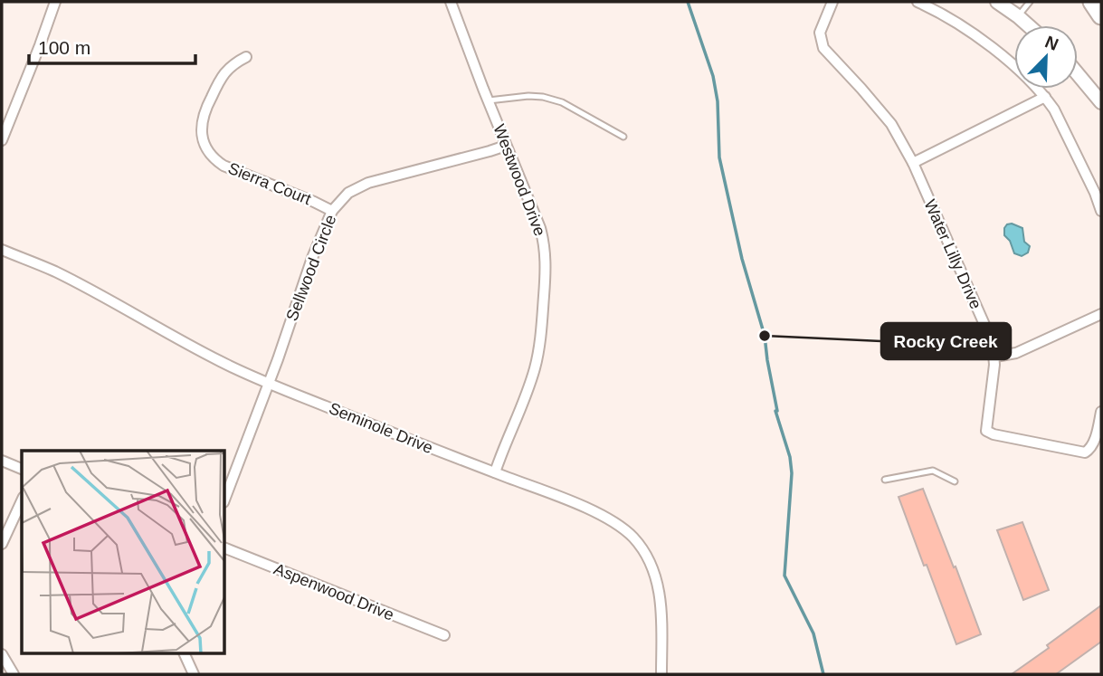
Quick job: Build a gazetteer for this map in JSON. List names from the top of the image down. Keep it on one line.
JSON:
{"streets":{"street":["Westwood Drive","Sierra Court","Water Lilly Drive","Sellwood Circle","Seminole Drive","Aspenwood Drive"]},"crossings":[["Westwood Drive","Sellwood Circle"],["Westwood Drive","Seminole Drive"],["Sierra Court","Sellwood Circle"],["Sellwood Circle","Seminole Drive"]],"places":["Rocky Creek"],"scale_bar":"100 m","north":"top right"}
